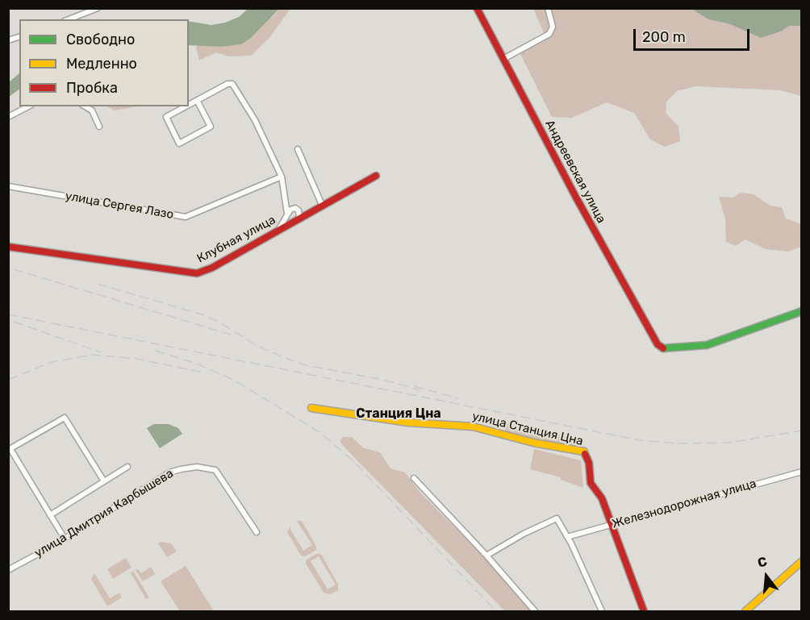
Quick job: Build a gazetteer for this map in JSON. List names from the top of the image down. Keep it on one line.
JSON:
{"streets":{"street":["Андреевская улица","улица Сергея Лазо","Клубная улица","улица Станция Цна","Железнодорожная улица","улица Дмитрия Карбышева"]},"crossings":[["улица Станция Цна","Железнодорожная улица"]],"districts":["Станция Цна"],"legend":["Свободно","Медленно","Пробка"],"scale_bar":"200 m","north":"top"}
